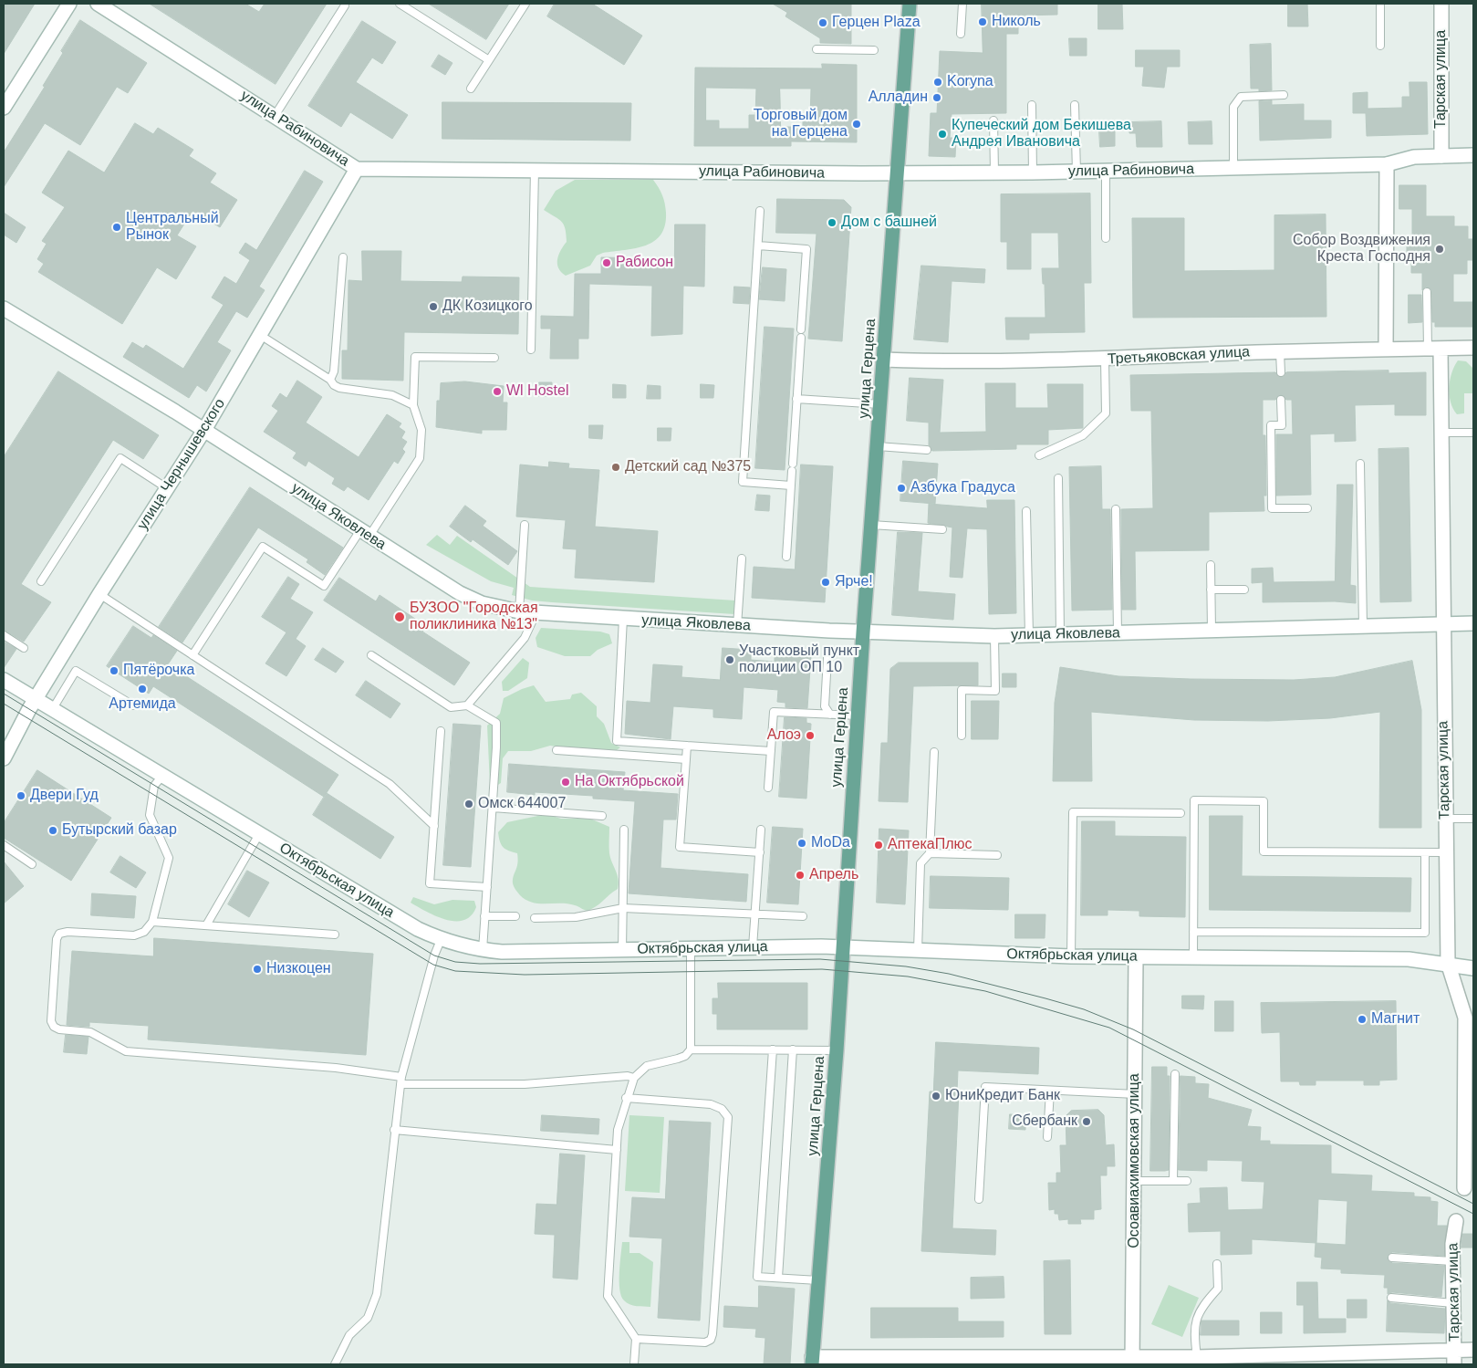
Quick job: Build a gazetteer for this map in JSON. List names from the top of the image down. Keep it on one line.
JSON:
{"streets":{"main road":["улица Герцена"],"street":["Тарская улица","улица Рабиновича","Третьяковская улица","улица Чернышевского","улица Яковлева","Октябрьская улица","Осоавиахимовская улица"]},"crossings":[["Тарская улица","улица Рабиновича"],["Тарская улица","Третьяковская улица"],["Тарская улица","улица Яковлева"],["Тарская улица","Октябрьская улица"],["улица Рабиновича","улица Герцена"],["улица Рабиновича","улица Чернышевского"],["Третьяковская улица","улица Герцена"],["улица Герцена","улица Яковлева"],["улица Герцена","Октябрьская улица"],["улица Чернышевского","улица Яковлева"],["улица Чернышевского","Октябрьская улица"],["Октябрьская улица","Осоавиахимовская улица"]],"places":["Николь","Герцен Plaza","Koryna","Алладин","Торговый дом на Герцена","Купеческий дом Бекишева Андрея Ивановича","Дом с башней","Центральный Рынок","Собор Воздвижения Креста Господня","Рабисон","ДК Козицкого","Wl Hostel","Детский сад №375","Азбука Градуса","Ярче!","БУЗОО \"Городская поликлиника №13\"","Участковый пункт полиции ОП 10","Пятёрочка","Артемида","Алоэ","На Октябрьской","Двери Гуд","Омск 644007","Бутырский базар","МоDa","АптекаПлюс","Апрель","Низкоцен","Магнит","ЮниКредит Банк","Сбербанк"]}
